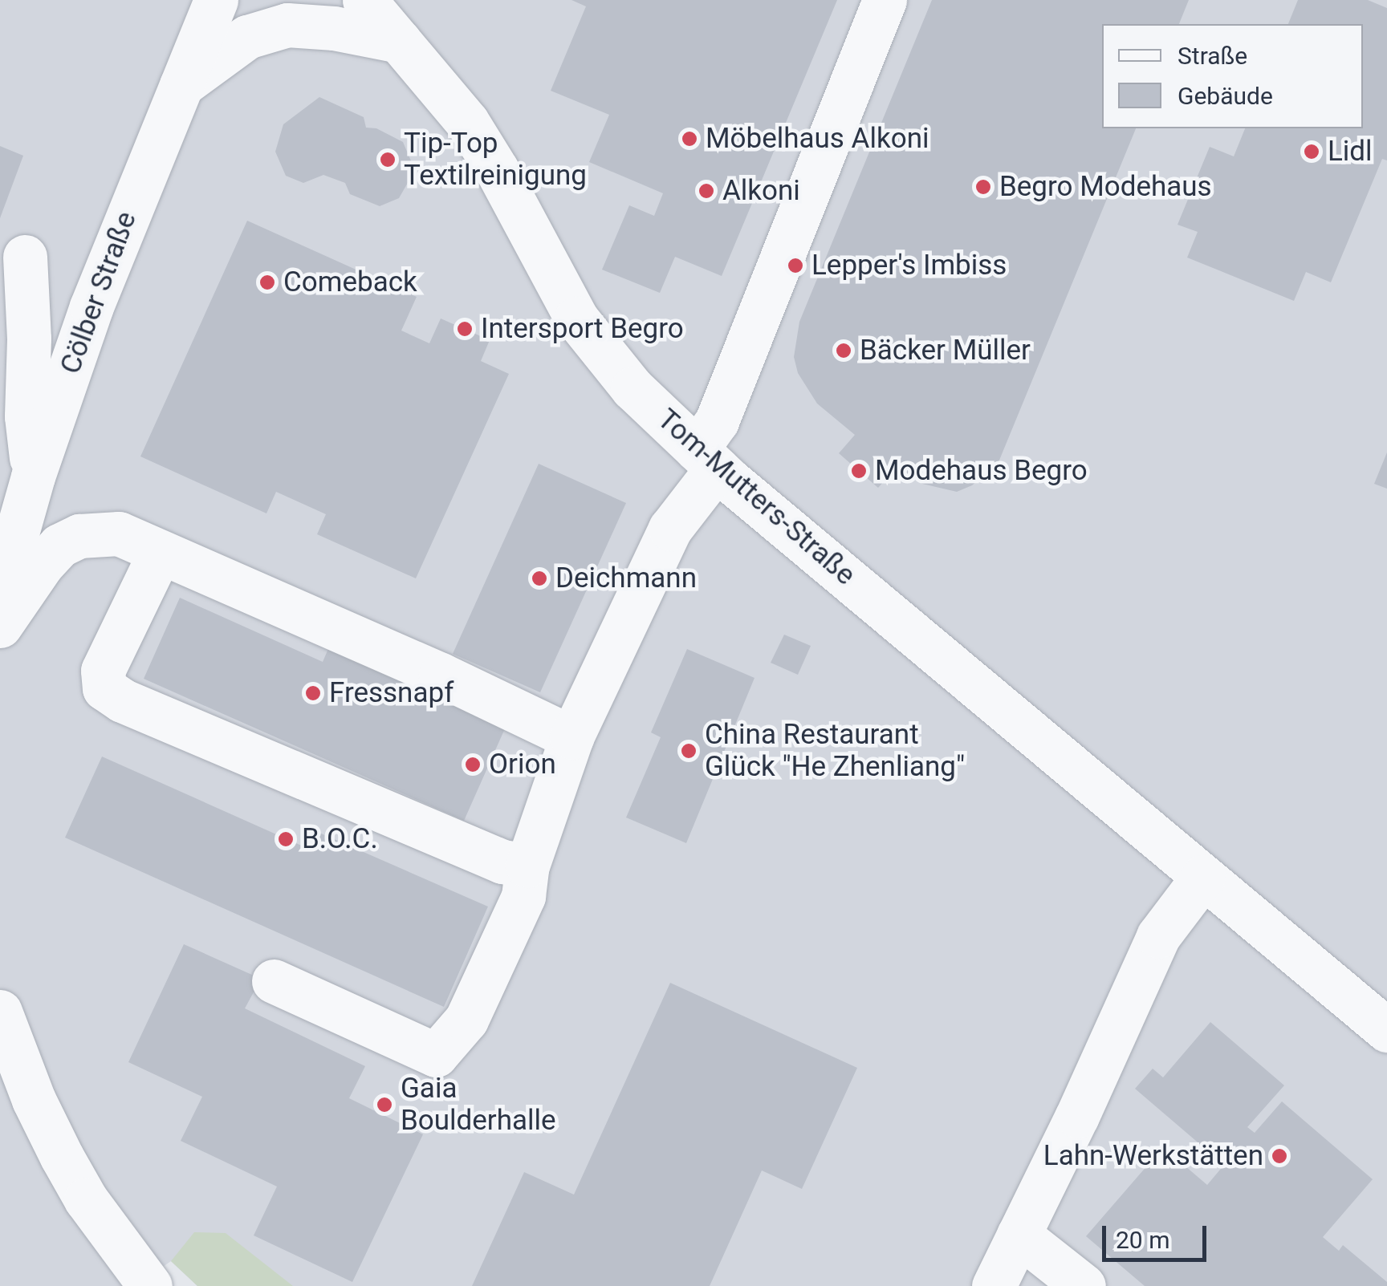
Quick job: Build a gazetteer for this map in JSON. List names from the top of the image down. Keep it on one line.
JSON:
{"streets":{"street":["Cölber Straße","Tom-Mutters-Straße"]},"places":["Möbelhaus Alkoni","Lidl","Tip-Top Textilreinigung","Begro Modehaus","Alkoni","Lepper's Imbiss","Comeback","Intersport Begro","Bäcker Müller","Modehaus Begro","Deichmann","Fressnapf","China Restaurant Glück \"He Zhenliang\"","Orion","B.O.C.","Gaia Boulderhalle","Lahn-Werkstätten"],"legend":["Straße","Gebäude"],"scale_bar":"20 m"}
